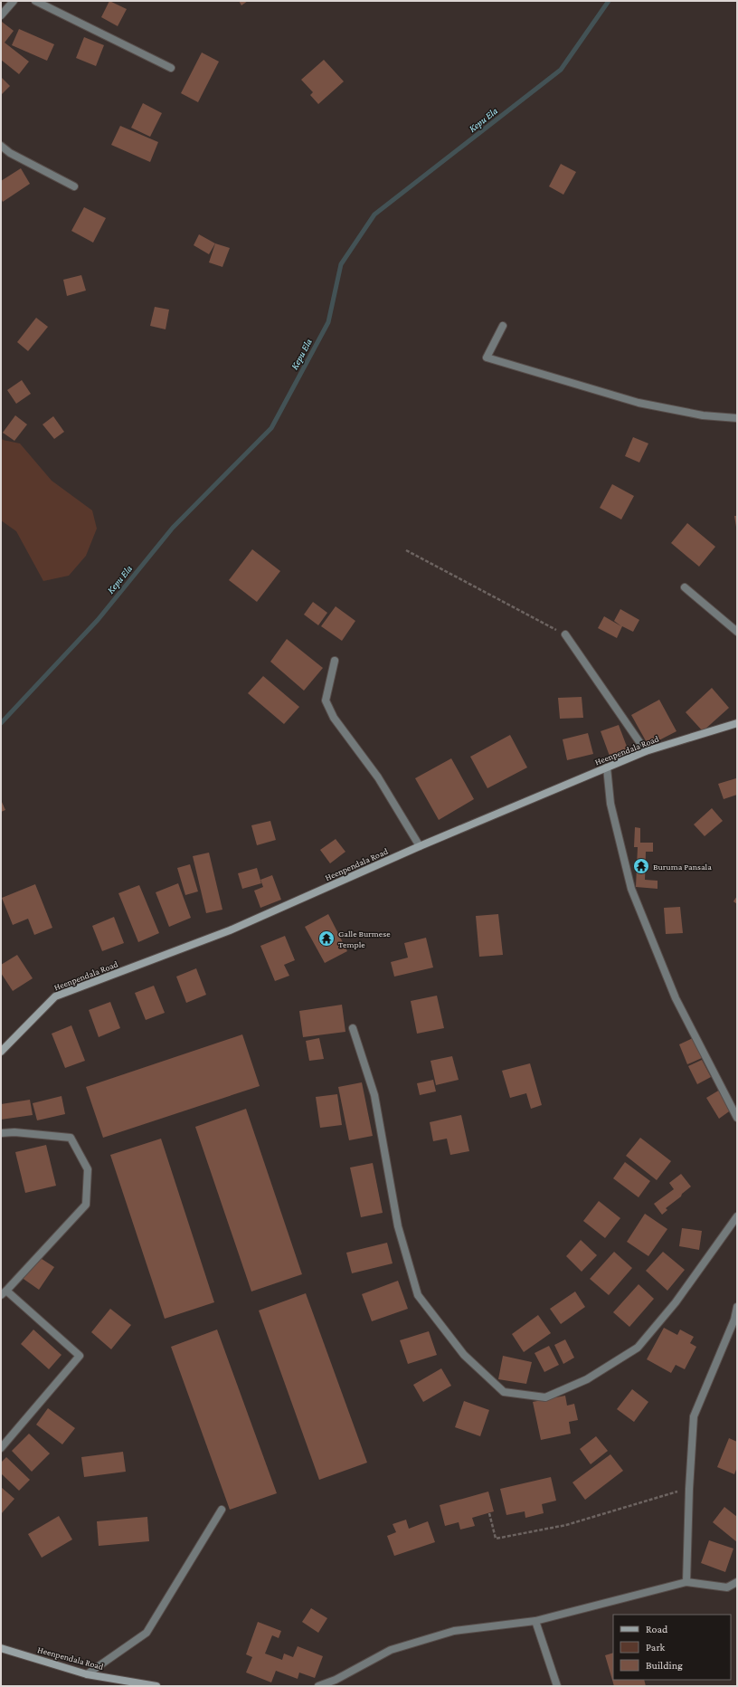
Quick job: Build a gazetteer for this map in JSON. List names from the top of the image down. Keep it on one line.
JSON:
{"streets":{"street":["Heenpendala Road"]},"water":["Kepu Ela"],"places":{"temple":["Buruma Pansala","Galle Burmese Temple"]},"legend":["Road","Park","Building"]}
